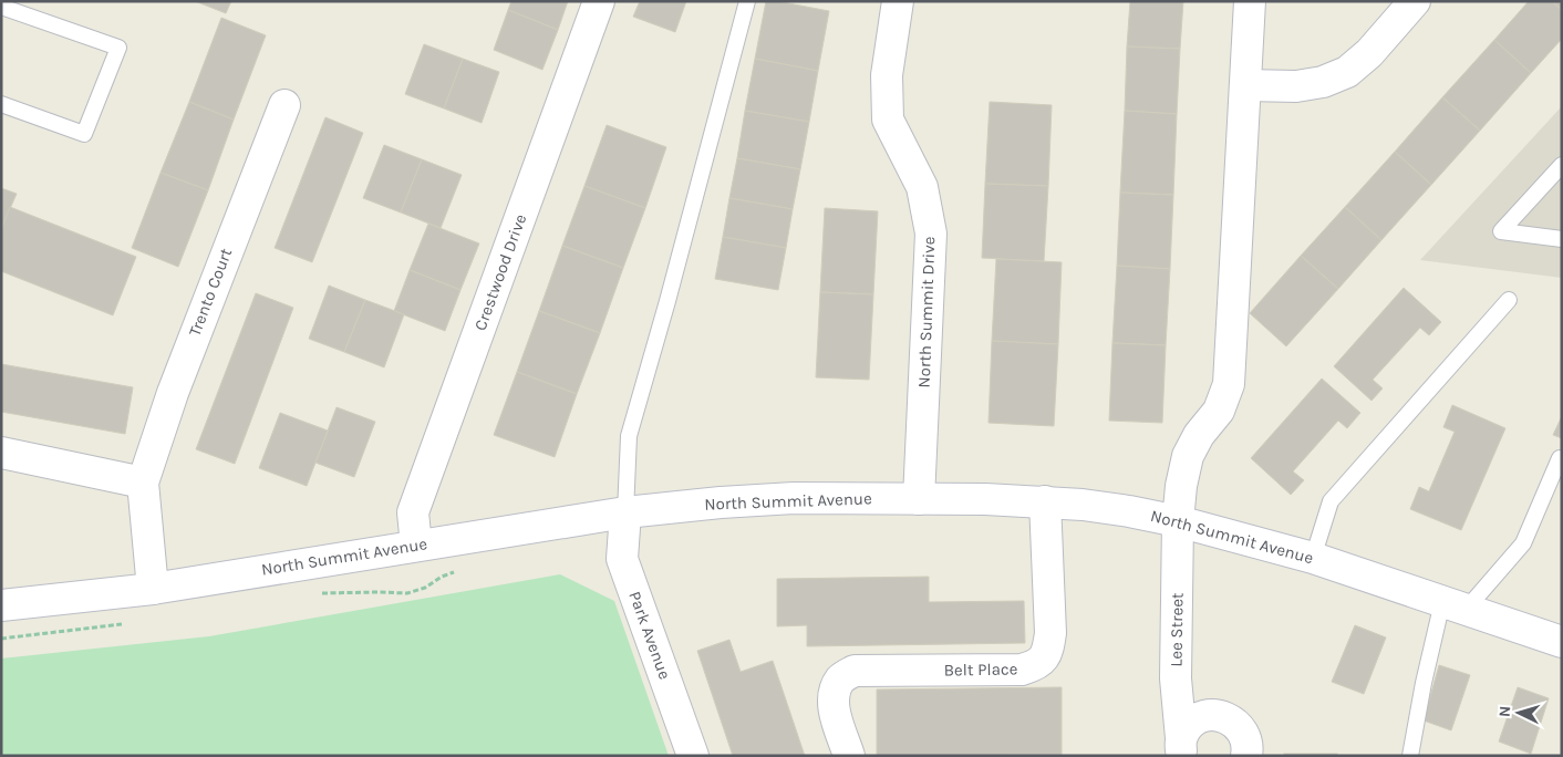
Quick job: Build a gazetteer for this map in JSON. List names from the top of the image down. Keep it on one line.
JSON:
{"streets":{"street":["Crestwood Drive","Trento Court","North Summit Drive","North Summit Avenue","Lee Street","Park Avenue","Belt Place"]},"crossings":[["Crestwood Drive","North Summit Avenue"],["Trento Court","North Summit Avenue"],["North Summit Drive","North Summit Avenue"],["North Summit Avenue","Lee Street"],["North Summit Avenue","Park Avenue"],["North Summit Avenue","Belt Place"]],"north":"left"}
